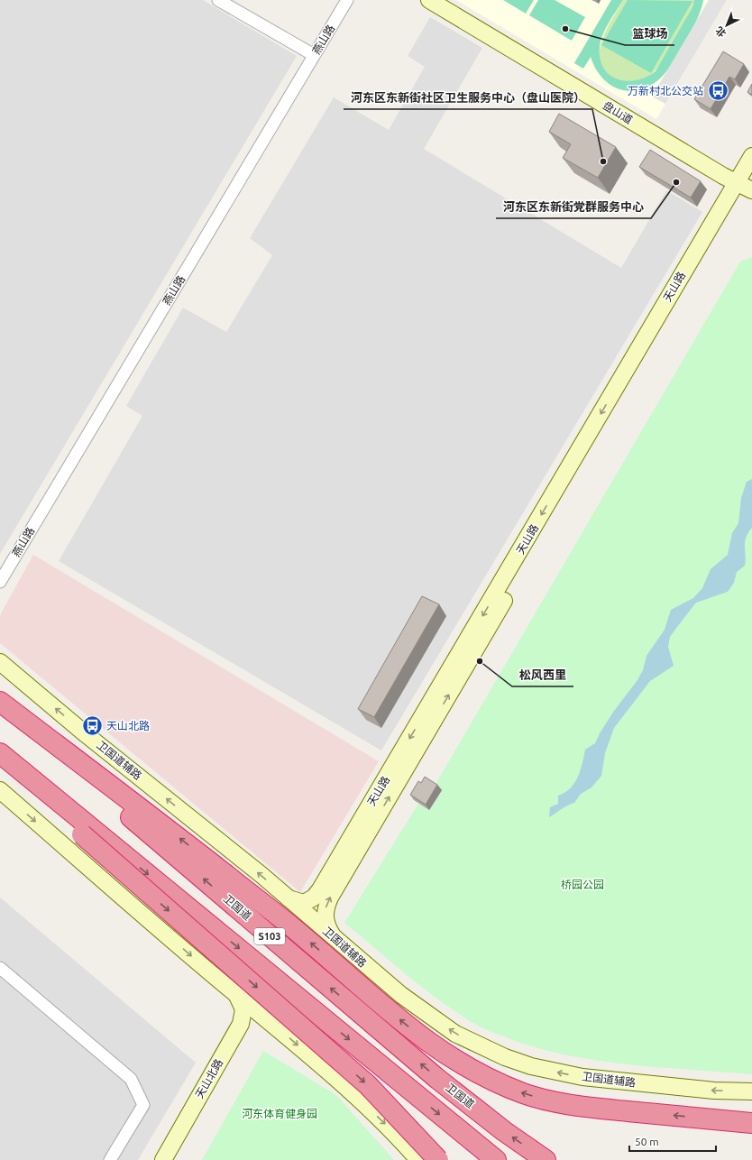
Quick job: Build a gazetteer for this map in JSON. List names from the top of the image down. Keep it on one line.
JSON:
{"streets":{"highway":["卫国道","S103"],"street":["燕山路","盘山道","天山路","卫国道辅路","天山北路"]},"crossings":[["盘山道","天山路"],["天山路","卫国道辅路"]],"parks":["桥园公园","河东体育健身园"],"places":{"other":["篮球场","河东区东新街社区卫生服务中心（盘山医院）","河东区东新街党群服务中心","松风西里"],"bus stop":["万新村北公交站","天山北路"]},"scale_bar":"50 m","north":"bottom left"}
